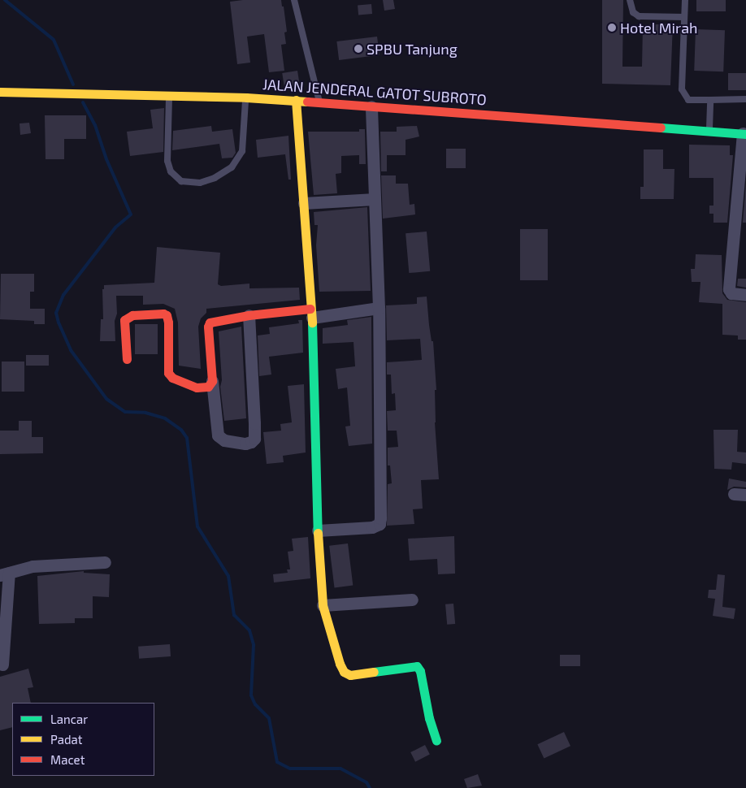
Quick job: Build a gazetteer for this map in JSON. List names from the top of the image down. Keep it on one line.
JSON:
{"streets":{"main road":["JALAN JENDERAL GATOT SUBROTO"]},"places":["Hotel Mirah","SPBU Tanjung"],"legend":["Lancar","Padat","Macet"]}
